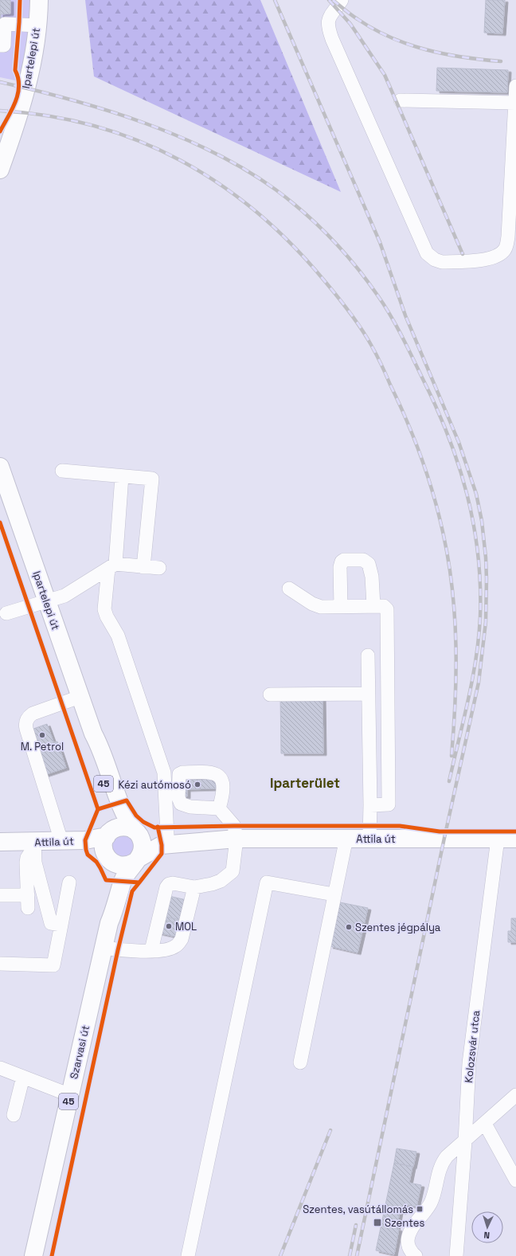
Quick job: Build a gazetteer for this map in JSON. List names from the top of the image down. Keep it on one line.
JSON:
{"streets":{"main road":["Ipartelepi út","45","Attila út","Szarvasi út"],"street":["Kolozsvár utca"]},"crossings":[["Ipartelepi út","45"],["45","Attila út"],["45","Szarvasi út"],["Attila út","Kolozsvár utca"]],"districts":["Iparterület"],"places":{"other":["M. Petrol","Kézi autómosó","MOL","Szentes jégpálya"],"transit":["Szentes, vasútállomás","Szentes"]},"north":"bottom"}
